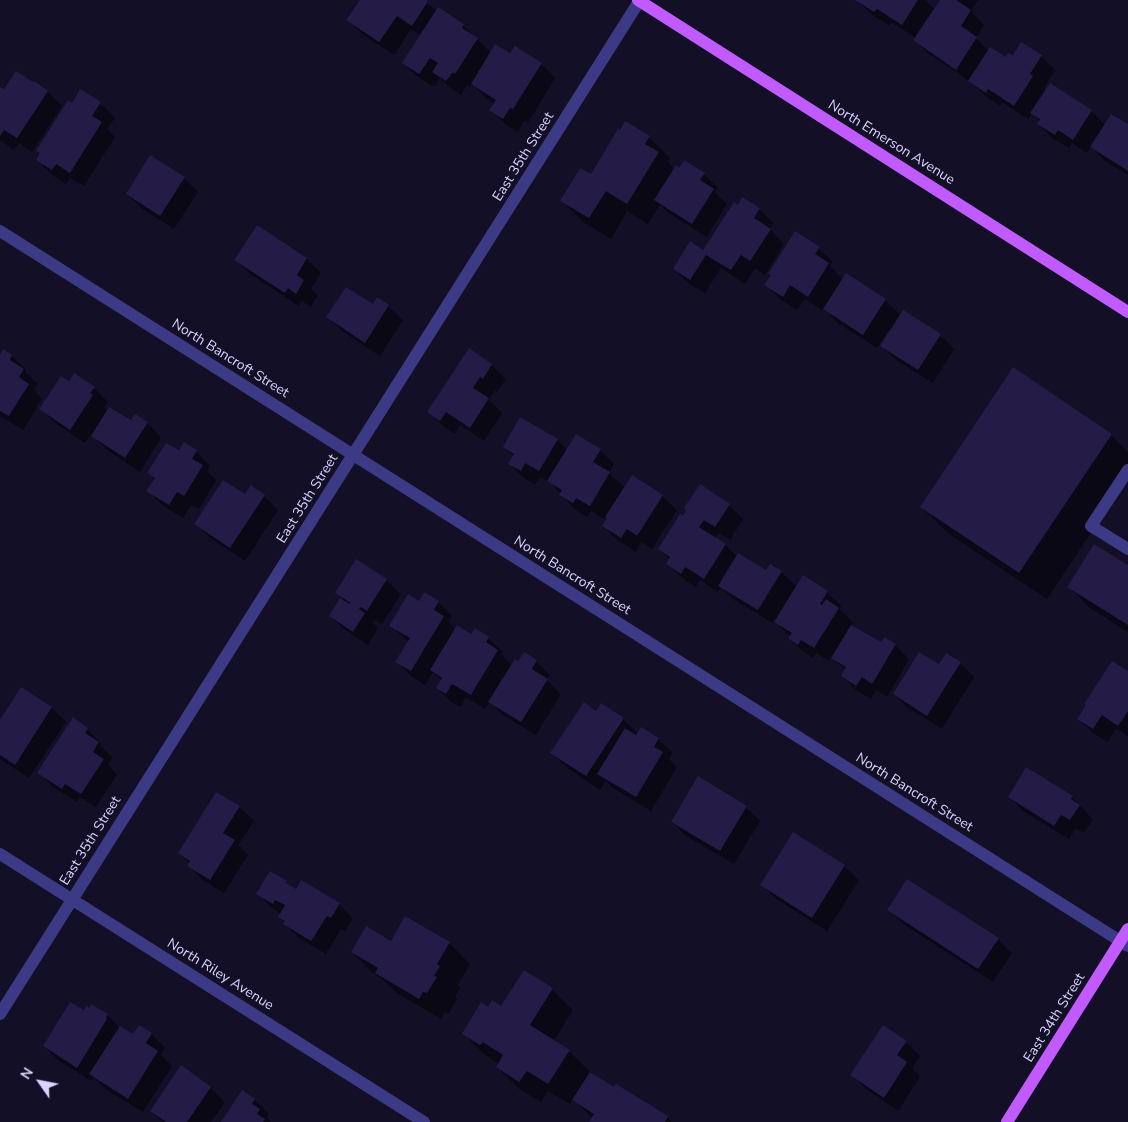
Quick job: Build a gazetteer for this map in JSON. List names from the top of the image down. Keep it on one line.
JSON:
{"streets":{"main road":["North Emerson Avenue","East 34th Street"],"street":["East 35th Street","North Bancroft Street","North Riley Avenue"]},"crossings":[["North Emerson Avenue","East 35th Street"],["East 35th Street","North Bancroft Street"],["East 35th Street","North Riley Avenue"],["North Bancroft Street","East 34th Street"]],"north":"top left"}
